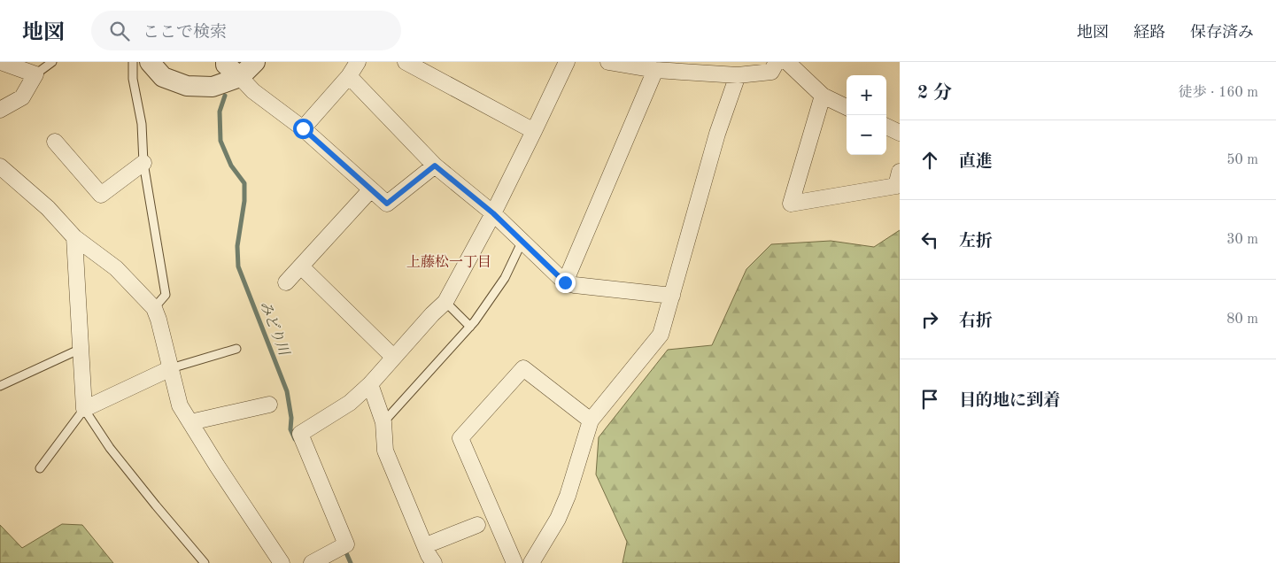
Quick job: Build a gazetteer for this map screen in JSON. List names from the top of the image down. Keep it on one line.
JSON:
{"districts":["上藤松一丁目"],"water":["みどり川"],"page":{"header":"地図","search":"ここで検索","nav":["地図","経路","保存済み"],"heading":["2 分","徒歩 · 160 m"],"map_buttons":["+","−"],"list":[["直進","50 m"],["左折","30 m"],["右折","80 m"],"目的地に到着"]}}
